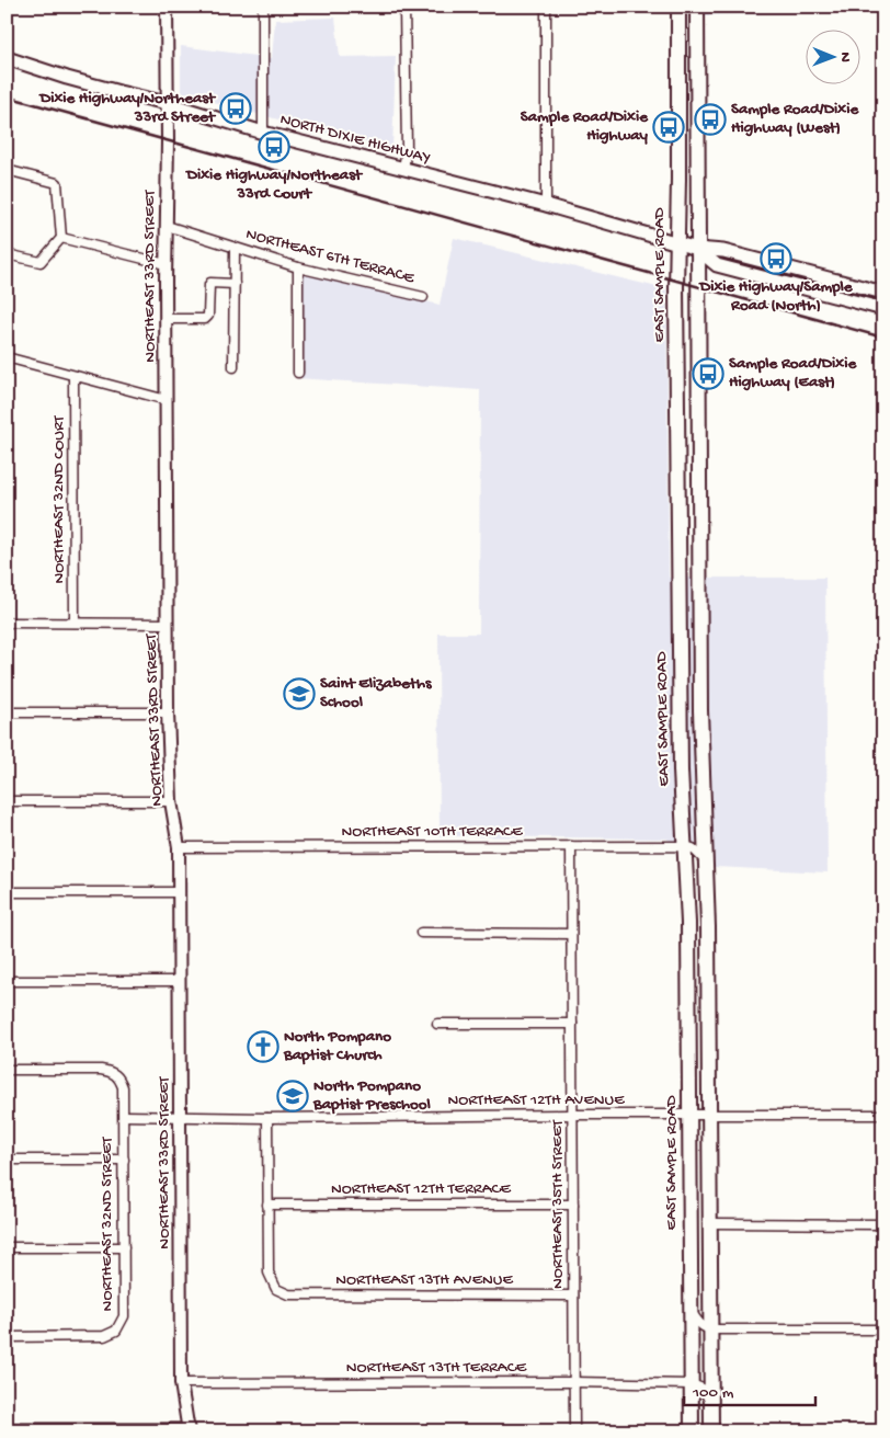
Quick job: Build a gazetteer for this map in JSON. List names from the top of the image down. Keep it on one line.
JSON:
{"streets":{"main road":["NORTH DIXIE HIGHWAY","EAST SAMPLE ROAD"],"street":["NORTHEAST 6TH TERRACE","NORTHEAST 33RD STREET","NORTHEAST 32ND COURT","NORTHEAST 10TH TERRACE","NORTHEAST 12TH AVENUE","NORTHEAST 12TH TERRACE","NORTHEAST 35TH STREET","NORTHEAST 32ND STREET","NORTHEAST 13TH AVENUE","NORTHEAST 13TH TERRACE"]},"crossings":[["NORTH DIXIE HIGHWAY","EAST SAMPLE ROAD"],["NORTH DIXIE HIGHWAY","NORTHEAST 33RD STREET"],["NORTHEAST 6TH TERRACE","NORTHEAST 33RD STREET"],["EAST SAMPLE ROAD","NORTHEAST 10TH TERRACE"],["EAST SAMPLE ROAD","NORTHEAST 12TH AVENUE"],["EAST SAMPLE ROAD","NORTHEAST 13TH TERRACE"],["NORTHEAST 33RD STREET","NORTHEAST 10TH TERRACE"],["NORTHEAST 33RD STREET","NORTHEAST 12TH AVENUE"],["NORTHEAST 33RD STREET","NORTHEAST 13TH TERRACE"],["NORTHEAST 10TH TERRACE","NORTHEAST 35TH STREET"],["NORTHEAST 12TH AVENUE","NORTHEAST 35TH STREET"],["NORTHEAST 12TH AVENUE","NORTHEAST 32ND STREET"],["NORTHEAST 12TH TERRACE","NORTHEAST 35TH STREET"],["NORTHEAST 12TH TERRACE","NORTHEAST 13TH AVENUE"],["NORTHEAST 35TH STREET","NORTHEAST 13TH AVENUE"],["NORTHEAST 35TH STREET","NORTHEAST 13TH TERRACE"]],"places":{"bus stop":["Dixie Highway/Northeast 33rd Street","Sample Road/Dixie Highway (West)","Sample Road/Dixie Highway","Dixie Highway/Northeast 33rd Court","Dixie Highway/Sample Road (North)","Sample Road/Dixie Highway (East)"],"school or university":["Saint Elizabeths School","North Pompano Baptist Preschool"],"church":["North Pompano Baptist Church"]},"scale_bar":"100 m","north":"right"}
